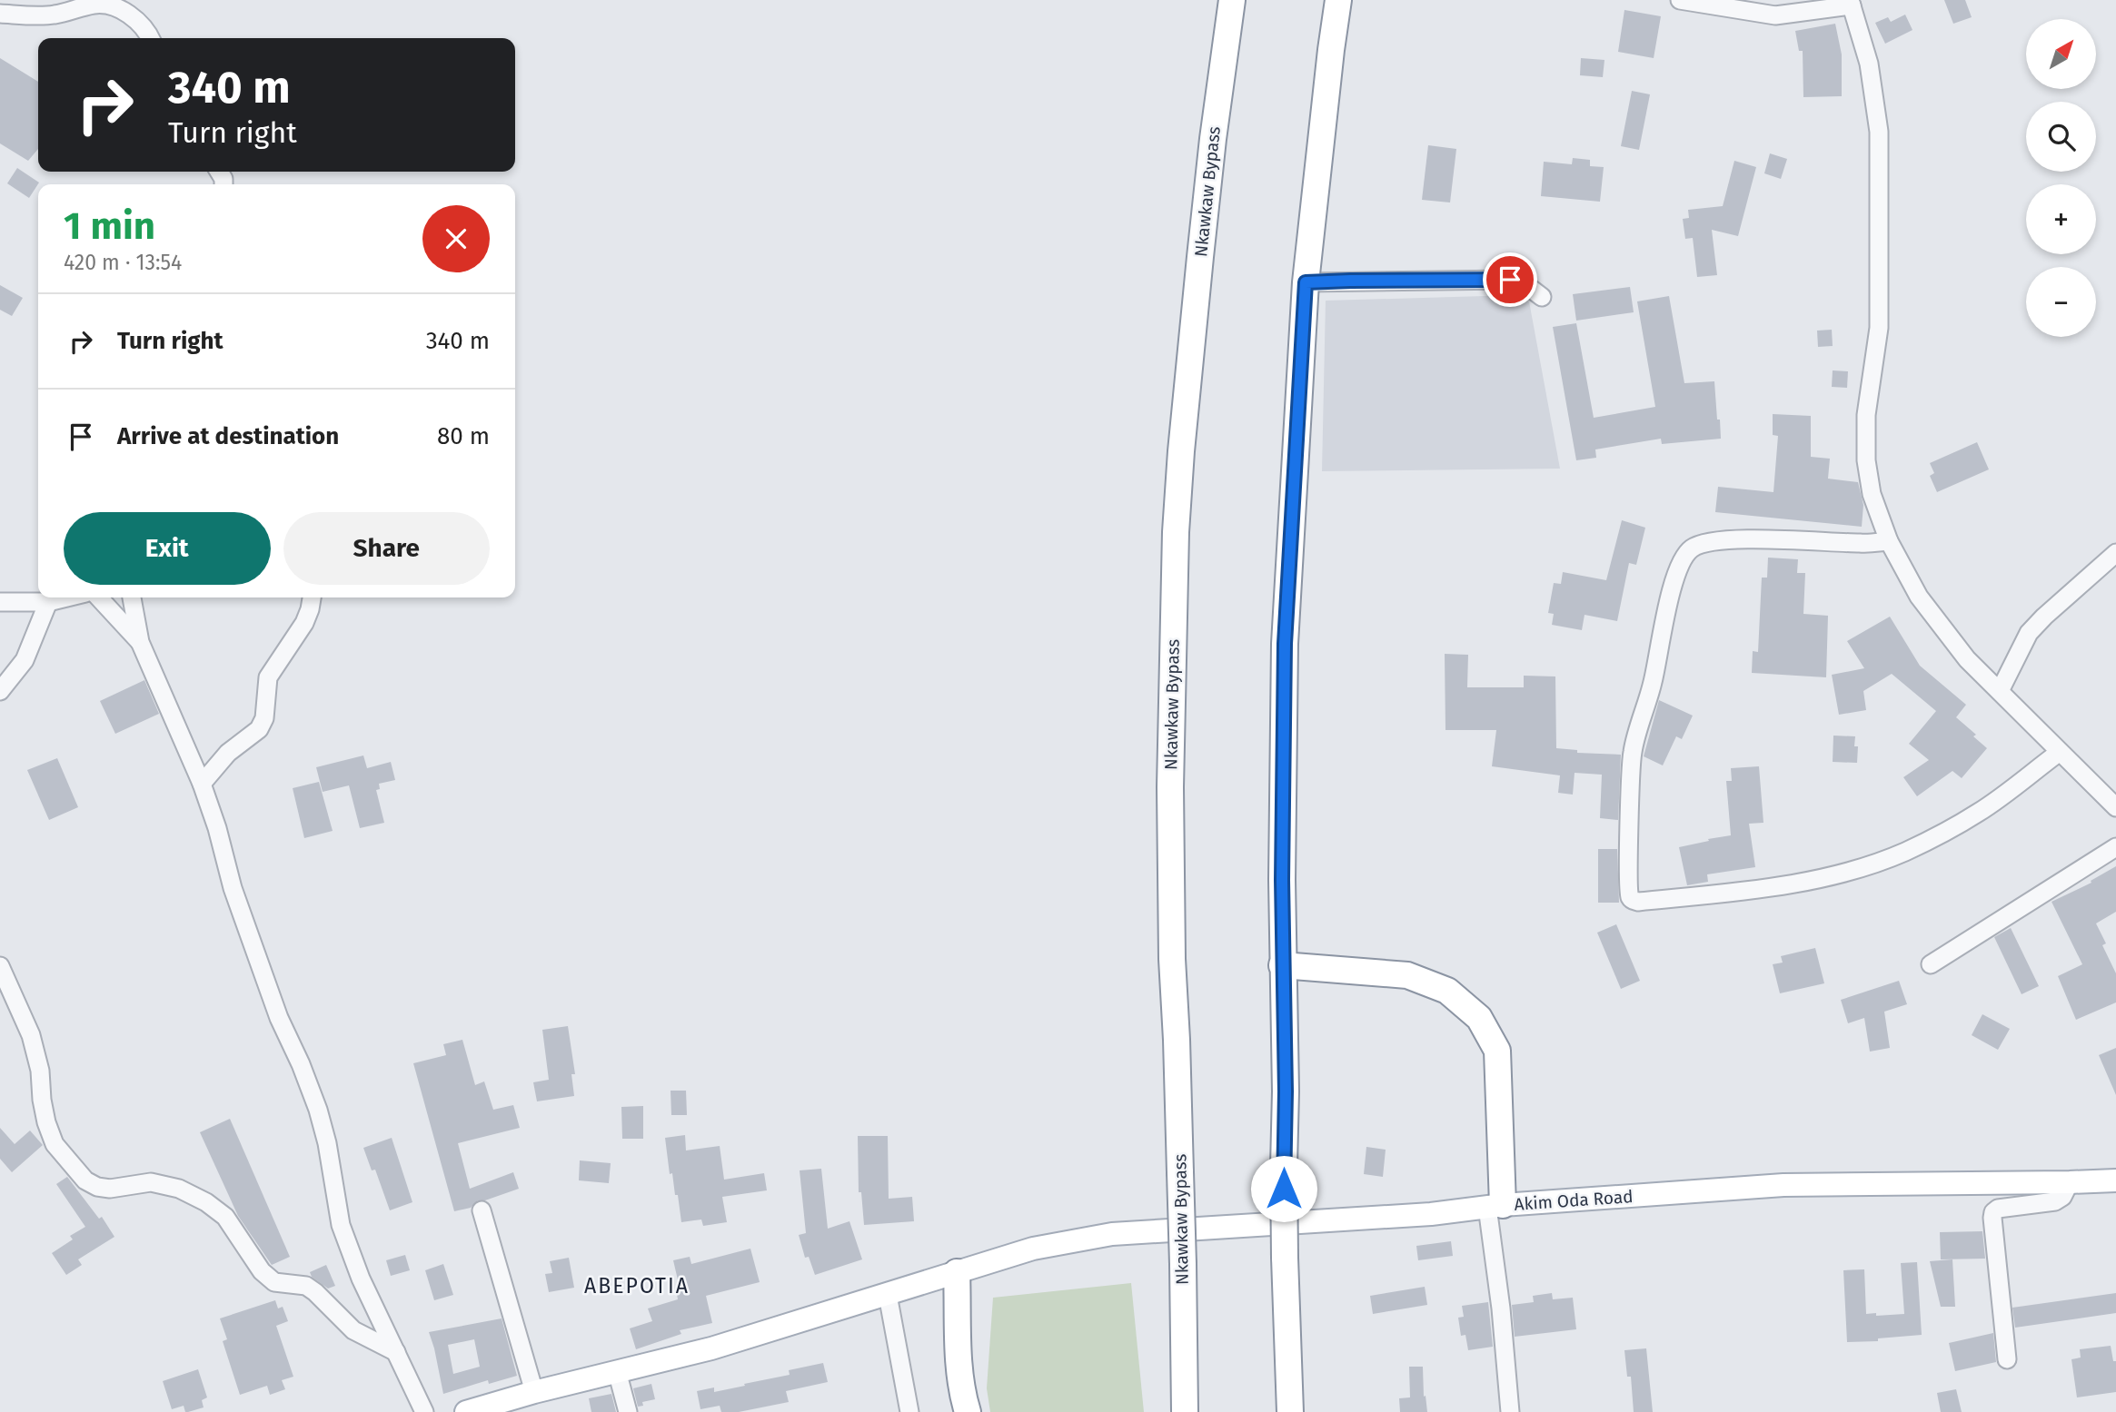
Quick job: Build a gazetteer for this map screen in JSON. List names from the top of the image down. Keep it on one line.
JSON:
{"streets":{"highway":["Nkawkaw Bypass"],"main road":["Akim Oda Road"]},"districts":["ABEPOTIA"],"north":"top right","page":{"map_buttons":["+","−"],"turn":["340 m","Turn right"],"heading":["1 min","420 m · 13:54"],"list":[{"name":"Turn right","value":"340 m"},{"name":"Arrive at destination","value":"80 m"}],"buttons":["Exit","Share"]}}
